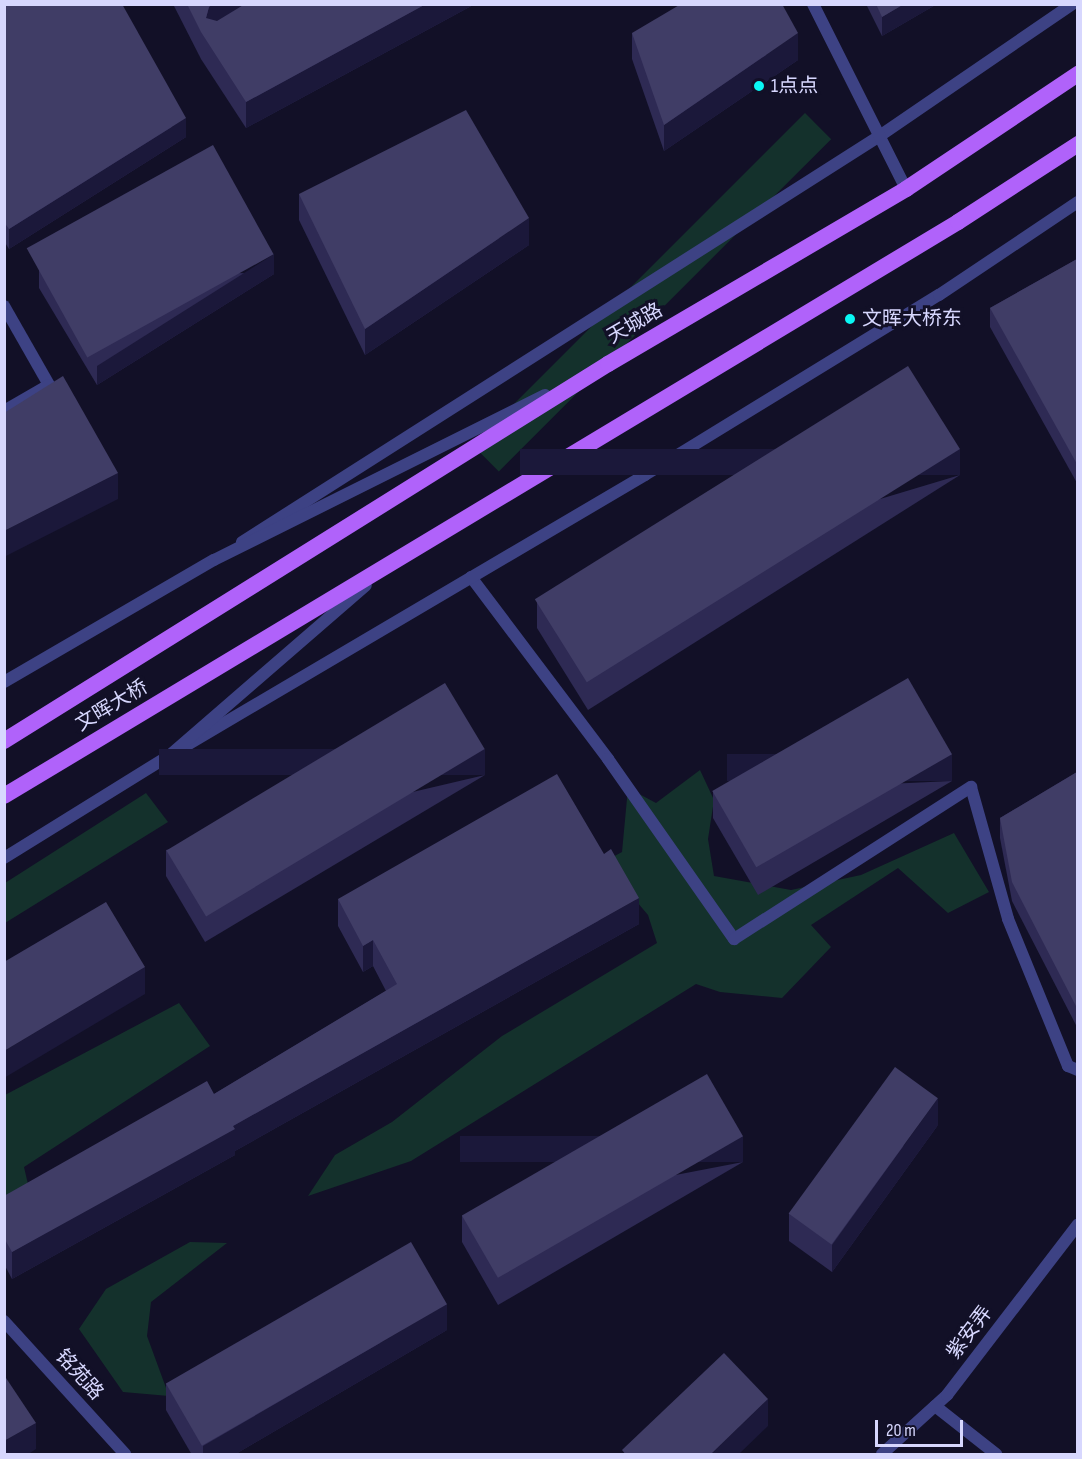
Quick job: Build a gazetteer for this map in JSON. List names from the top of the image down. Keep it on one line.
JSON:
{"streets":{"main road":["天城路","文晖大桥"],"street":["紫安弄","铭苑路"]},"crossings":[["天城路","文晖大桥"]],"places":["1点点","文晖大桥东"],"scale_bar":"20 m"}
